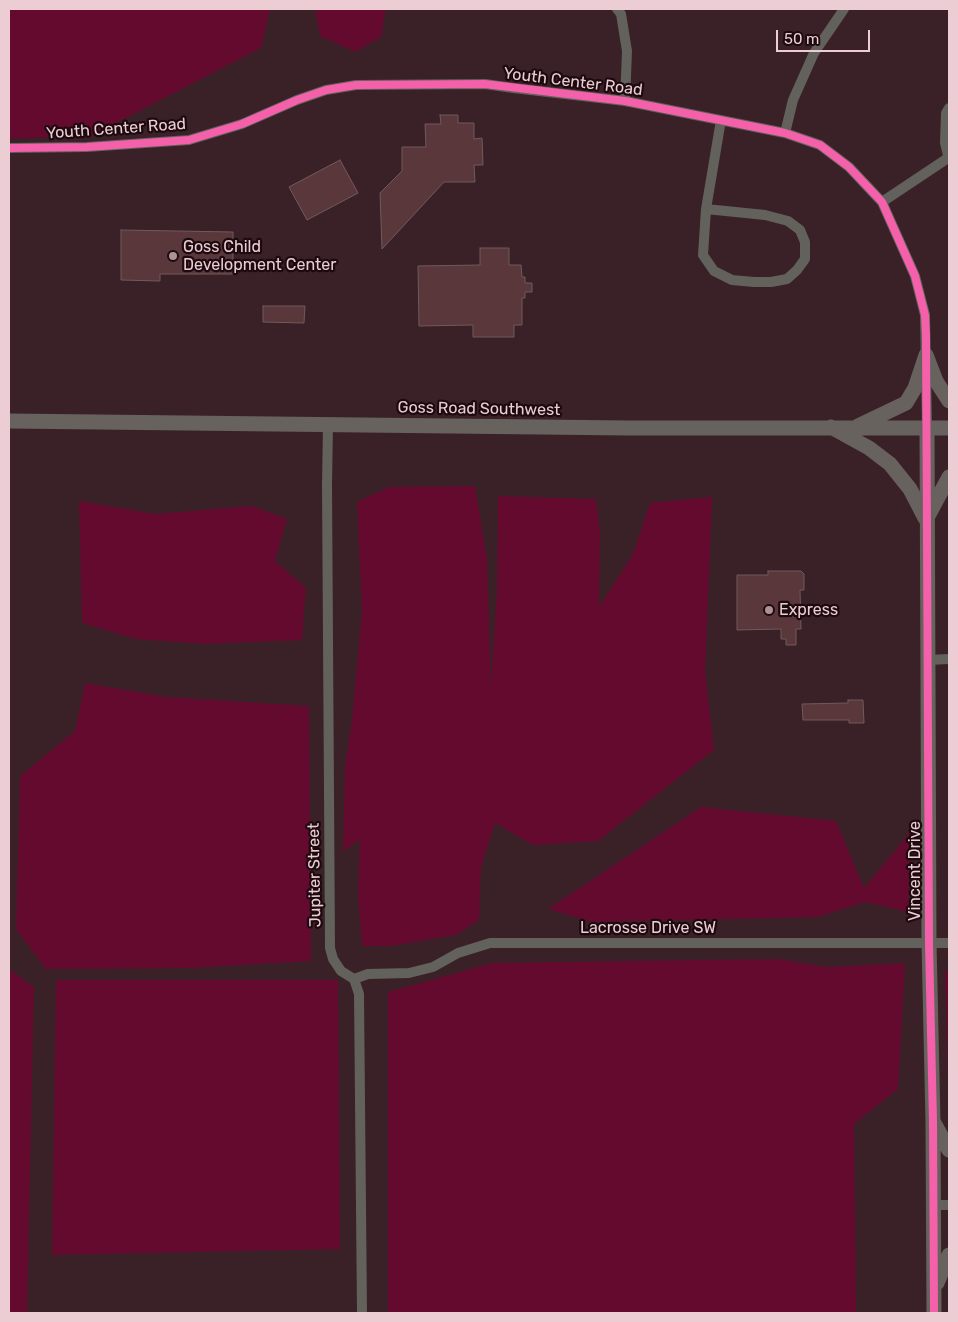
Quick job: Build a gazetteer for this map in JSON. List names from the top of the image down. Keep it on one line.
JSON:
{"streets":{"street":["Youth Center Road","Goss Road Southwest","Vincent Drive","Jupiter Street","Lacrosse Drive SW"]},"crossings":[["Youth Center Road","Goss Road Southwest"],["Youth Center Road","Vincent Drive"],["Goss Road Southwest","Vincent Drive"],["Goss Road Southwest","Jupiter Street"],["Vincent Drive","Lacrosse Drive SW"],["Jupiter Street","Lacrosse Drive SW"]],"places":["Goss Child Development Center","Express"],"scale_bar":"50 m"}
